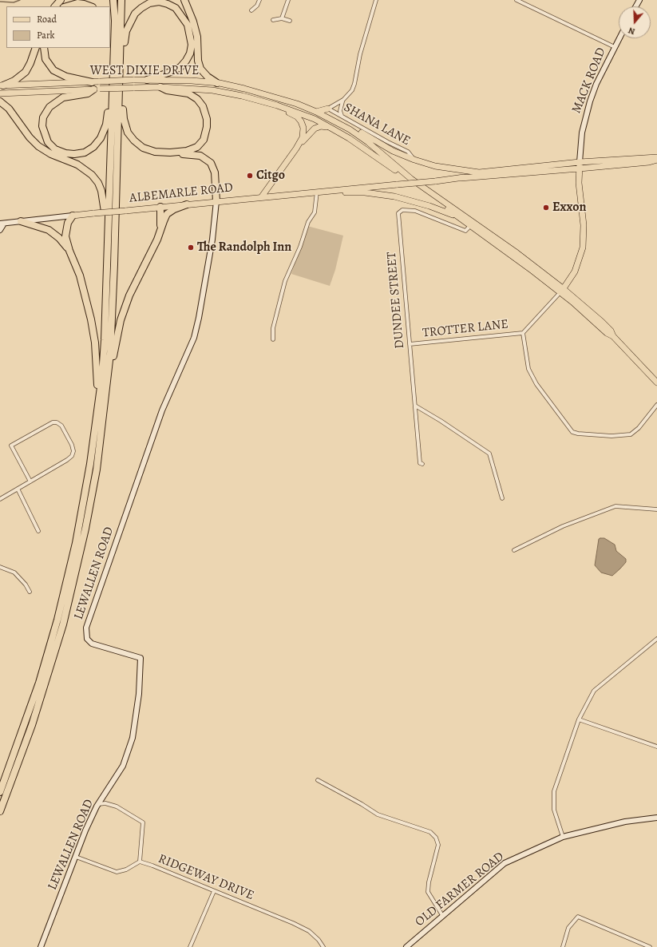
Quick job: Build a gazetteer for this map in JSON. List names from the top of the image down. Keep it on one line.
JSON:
{"streets":{"main road":["WEST DIXIE DRIVE","MACK ROAD","ALBEMARLE ROAD"],"street":["SHANA LANE","DUNDEE STREET","TROTTER LANE","LEWALLEN ROAD","RIDGEWAY DRIVE","OLD FARMER ROAD"]},"crossings":[["MACK ROAD","ALBEMARLE ROAD"],["ALBEMARLE ROAD","LEWALLEN ROAD"],["DUNDEE STREET","TROTTER LANE"],["LEWALLEN ROAD","RIDGEWAY DRIVE"]],"places":["Citgo","Exxon","The Randolph Inn"],"legend":["Road","Park"],"north":"bottom"}
